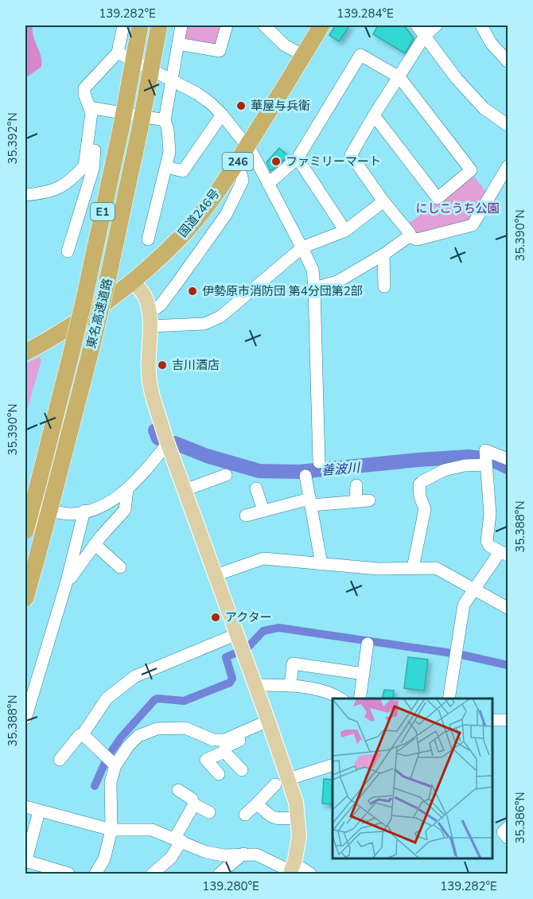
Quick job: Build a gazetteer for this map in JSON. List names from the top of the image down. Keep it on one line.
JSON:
{"streets":{"highway":["246","E1","国道246号","東名高速道路"]},"water":["善波川"],"parks":["にしこうち公園"],"places":["華屋与兵衛","ファミリーマート","伊勢原市消防団 第4分団第2部","吉川酒店","アクター"],"coordinates":["139.282°E","139.284°E","35.392°N","35.390°N","35.388°N","35.386°N","139.280°E"]}
